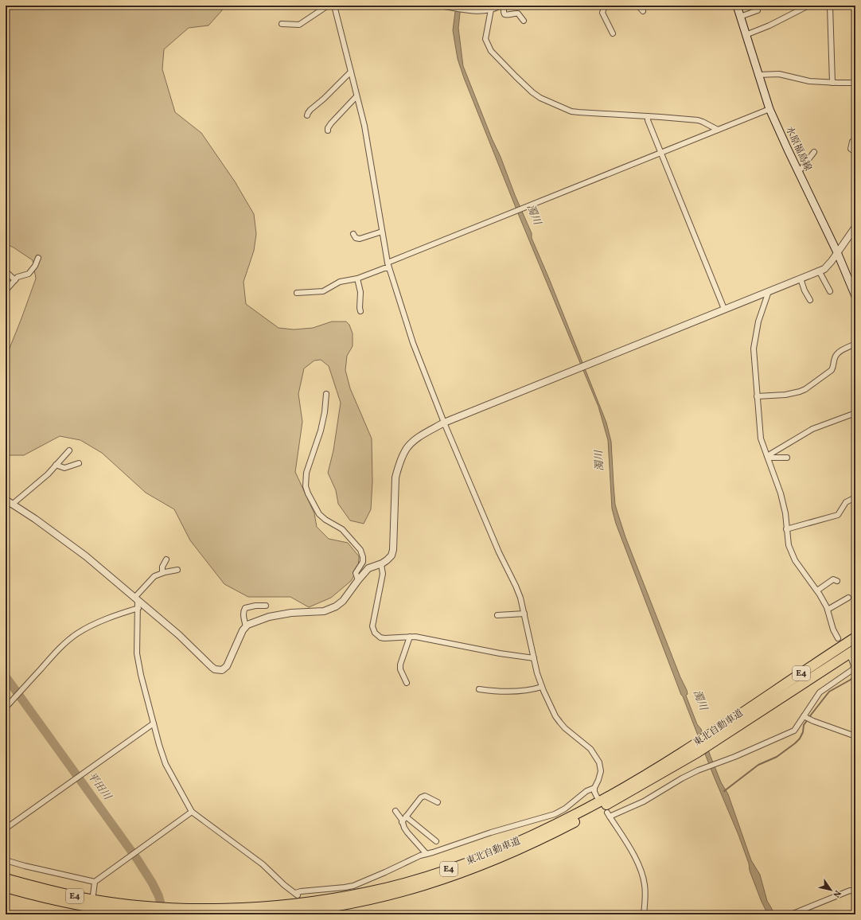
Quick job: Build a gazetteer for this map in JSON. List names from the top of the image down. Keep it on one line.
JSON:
{"streets":{"highway":["E4","東北自動車道"],"main road":["水原福島線"]},"water":["濁川","平田川"],"north":"bottom right"}
